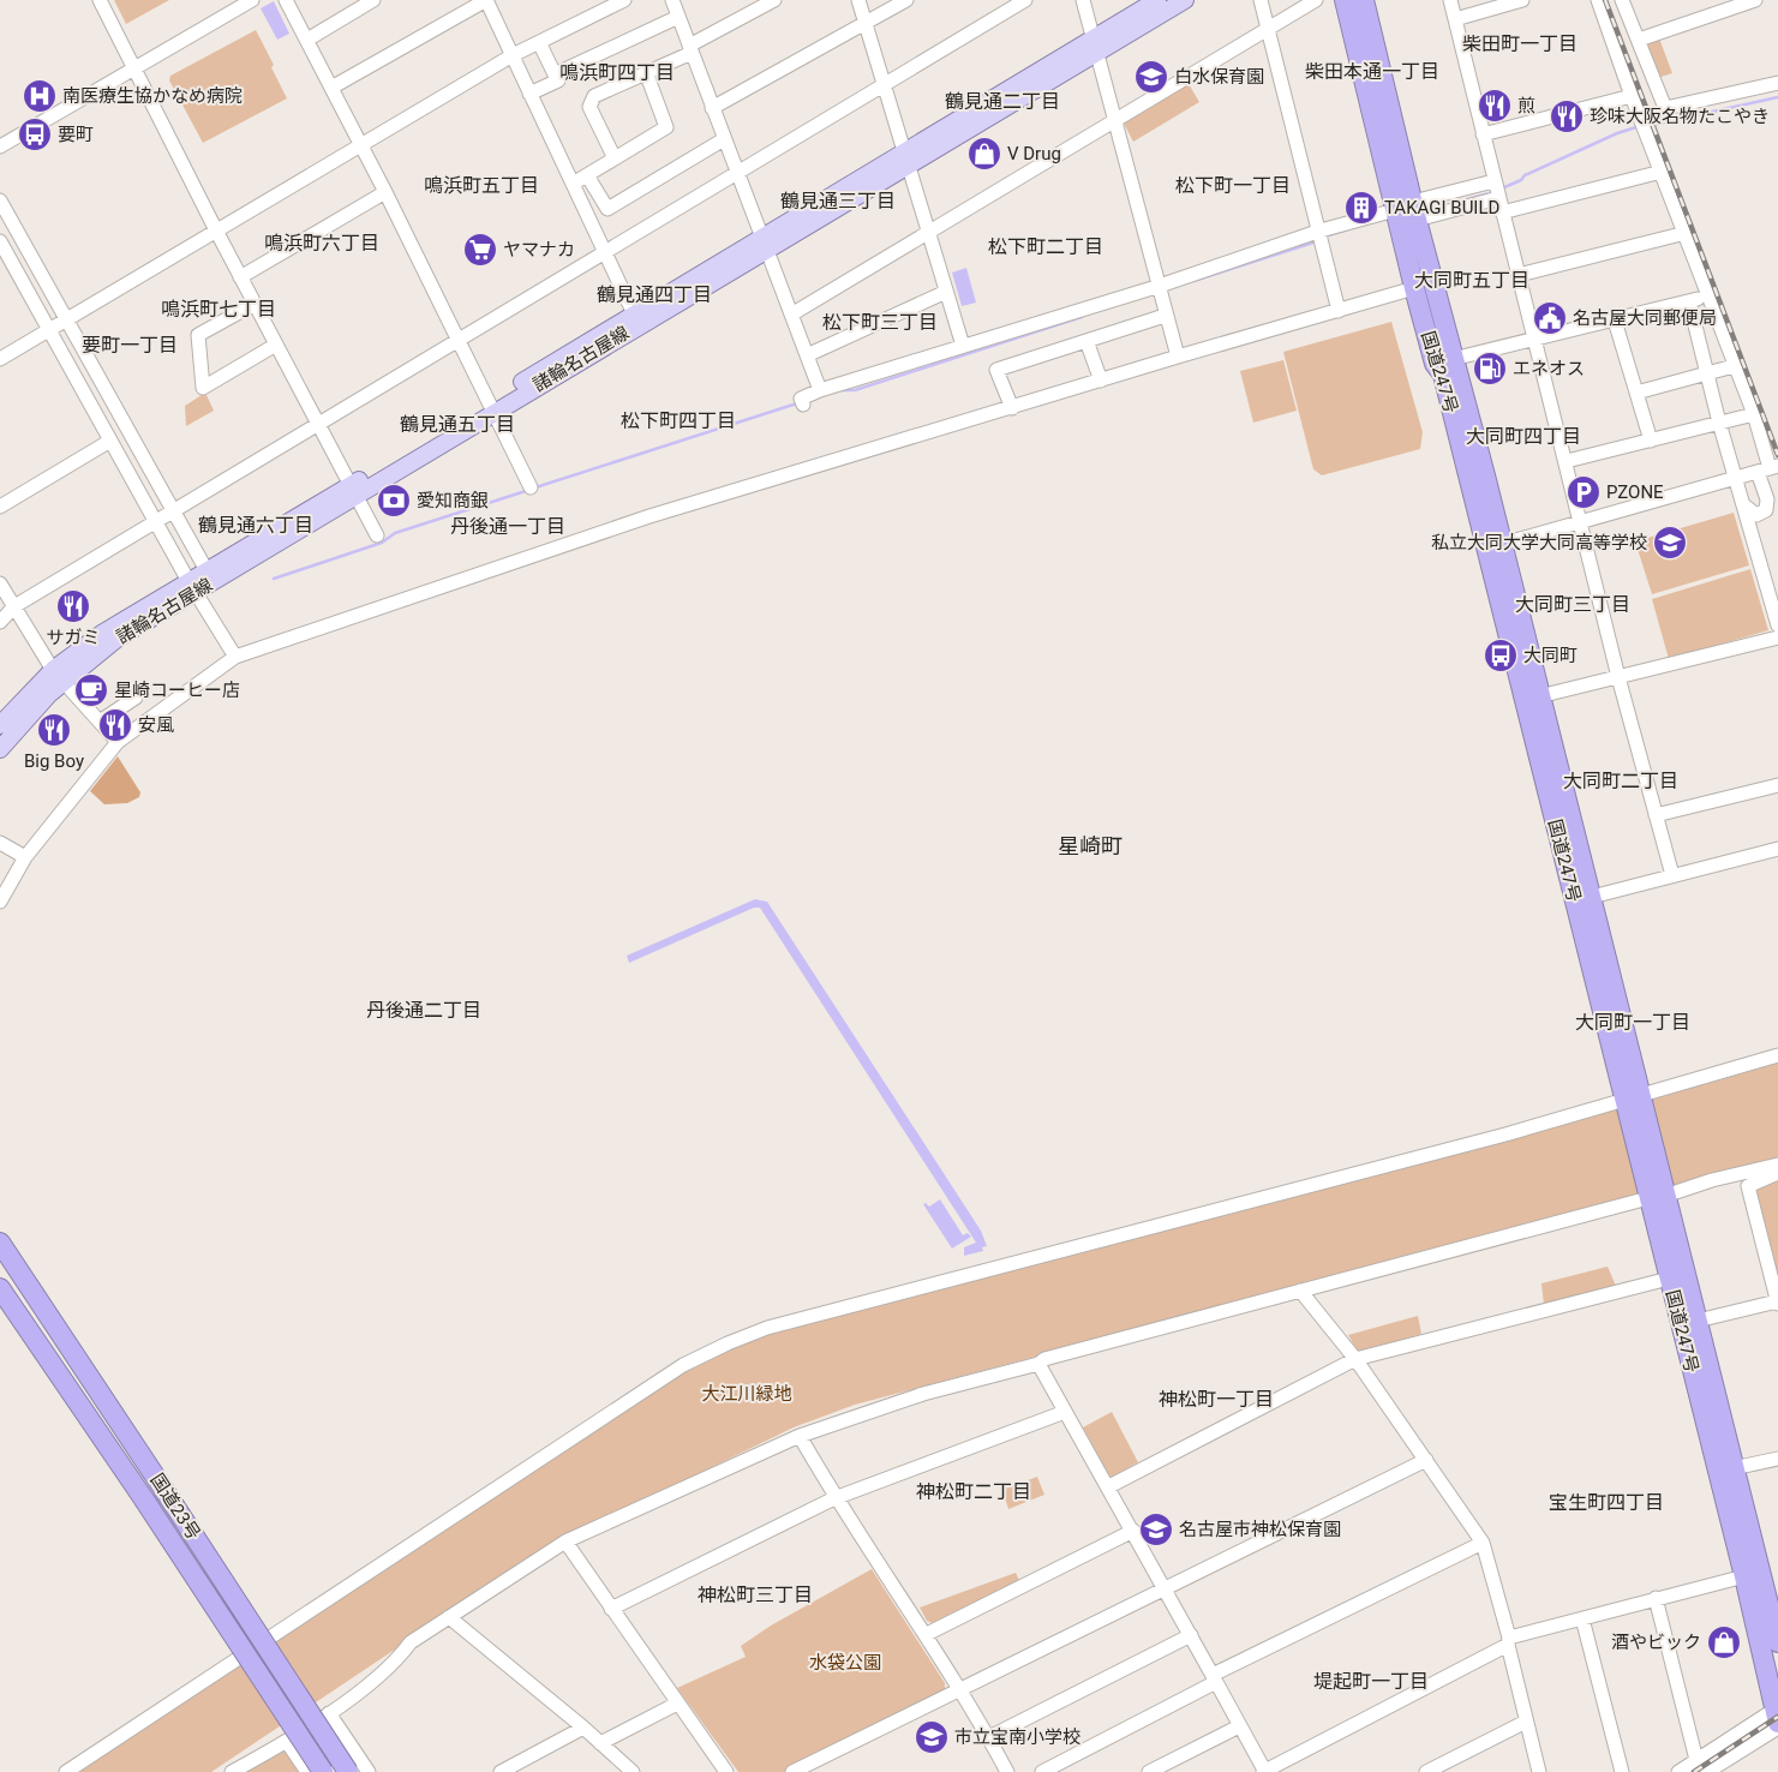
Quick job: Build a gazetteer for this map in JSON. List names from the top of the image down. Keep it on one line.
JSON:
{"streets":{"highway":["国道247号","国道23号"],"main road":["諸輪名古屋線"]},"districts":["柴田町一丁目","柴田本通一丁目","鳴浜町四丁目","鶴見通二丁目","鳴浜町五丁目","松下町一丁目","鶴見通三丁目","鳴浜町六丁目","松下町二丁目","大同町五丁目","鶴見通四丁目","鳴浜町七丁目","松下町三丁目","要町一丁目","松下町四丁目","鶴見通五丁目","大同町四丁目","鶴見通六丁目","丹後通一丁目","大同町三丁目","大同町二丁目","星崎町","丹後通二丁目","大同町一丁目","神松町一丁目","神松町二丁目","宝生町四丁目","神松町三丁目","堤起町一丁目"],"parks":["大江川緑地","水袋公園"],"places":{"school or university":["白水保育園","私立大同大学大同高等学校","名古屋市神松保育園","市立宝南小学校"],"hospital":["南医療生協かなめ病院"],"restaurant":["煎","珍味大阪名物たこやき","サガミ","安風","Big Boy"],"bus stop":["要町","大同町"],"shop":["V Drug","酒やビック"],"building":["TAKAGI BUILD"],"supermarket":["ヤマナカ"],"public building":["名古屋大同郵便局"],"fuel station":["エネオス"],"parking":["PZONE"],"bank":["愛知商銀"],"cafe":["星崎コーヒー店"]}}
